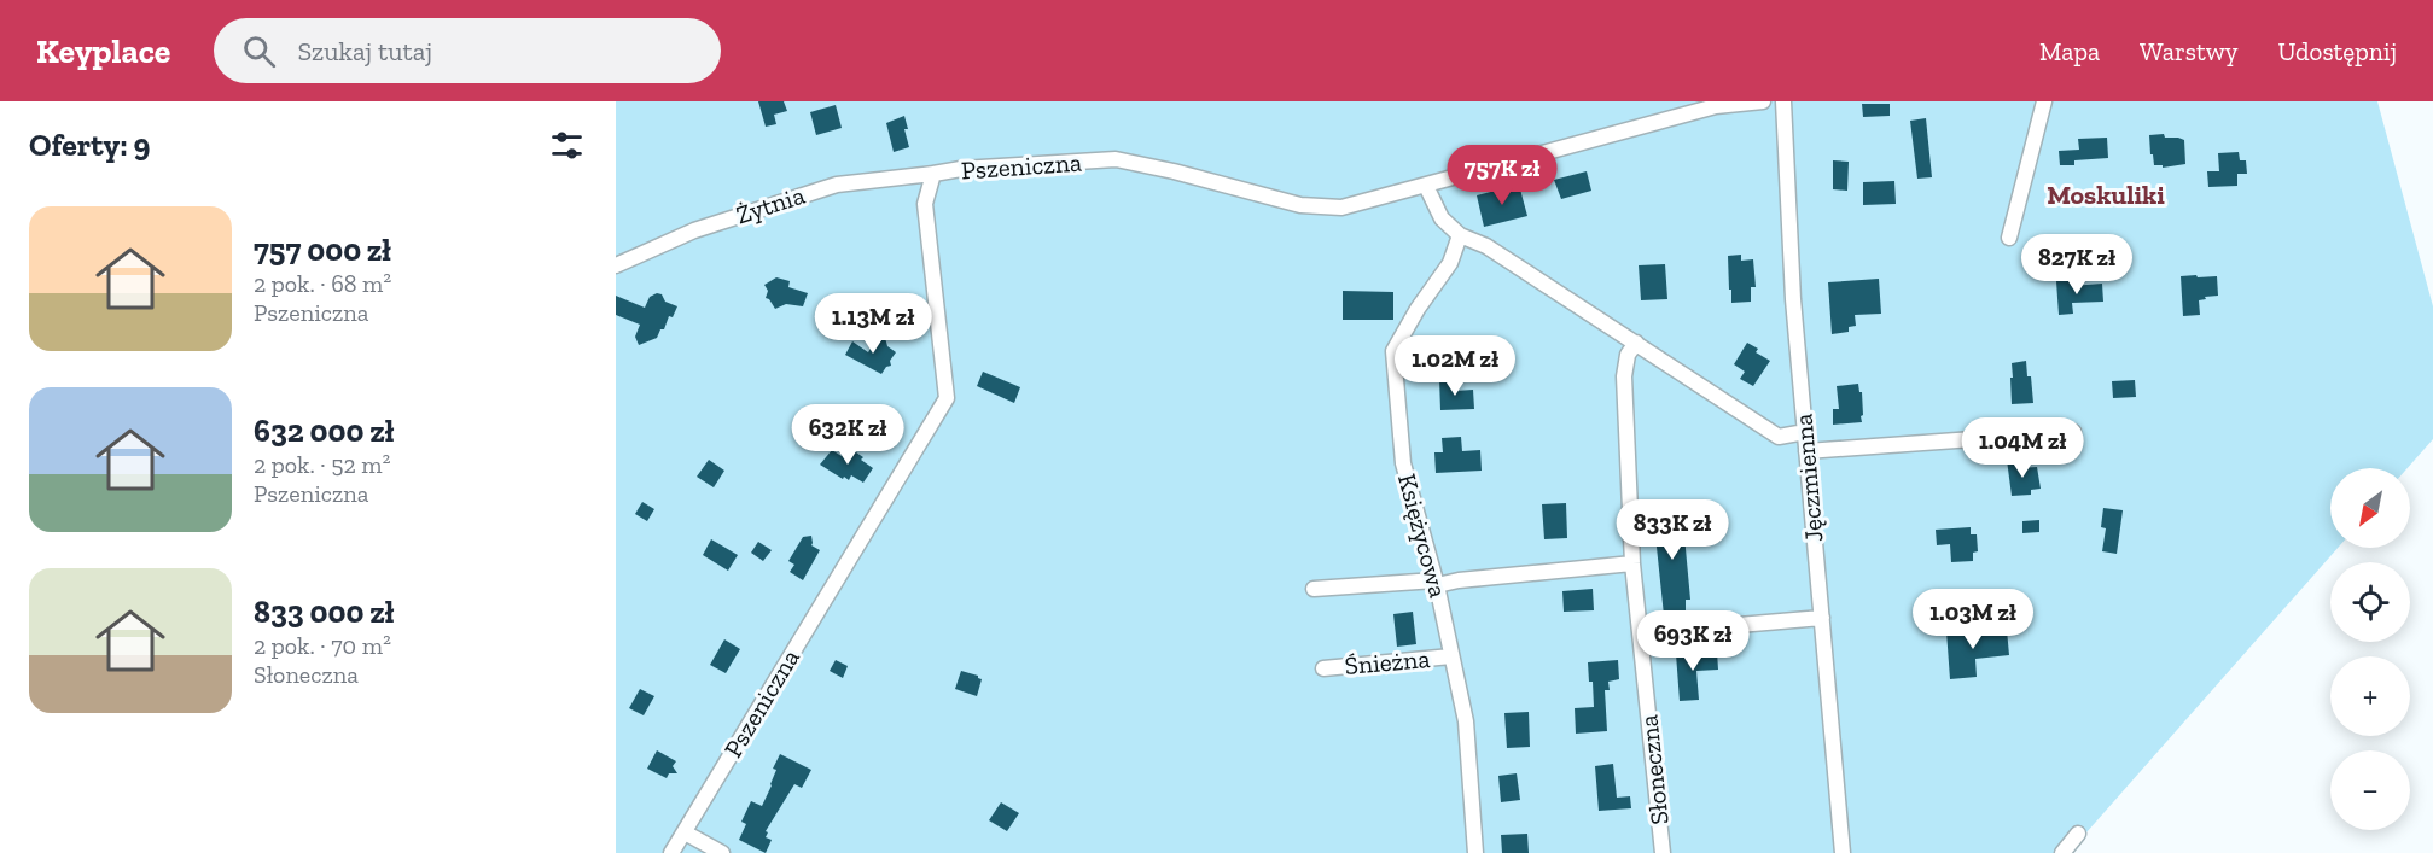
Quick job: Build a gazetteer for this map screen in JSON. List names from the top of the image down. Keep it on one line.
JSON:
{"streets":{"street":["Pszeniczna","Żytnia","Jęczmienna","Księżycowa","Śnieżna","Słoneczna"]},"crossings":[["Pszeniczna","Żytnia"],["Księżycowa","Śnieżna"]],"districts":["Moskuliki"],"north":"bottom left","page":{"header":"Keyplace","search":"Szukaj tutaj","nav":["Mapa","Warstwy","Udostępnij"],"heading":"Oferty: 9","price":["757K zł","827K zł","1.13M zł","1.02M zł","632K zł","1.04M zł","833K zł","1.03M zł","693K zł"],"list":[{"name":"757 000 zł","note":"2 pok. · 68 m² · Pszeniczna"},{"name":"632 000 zł","note":"2 pok. · 52 m² · Pszeniczna"},{"name":"833 000 zł","note":"2 pok. · 70 m² · Słoneczna"}],"map_buttons":["+","−"]}}
